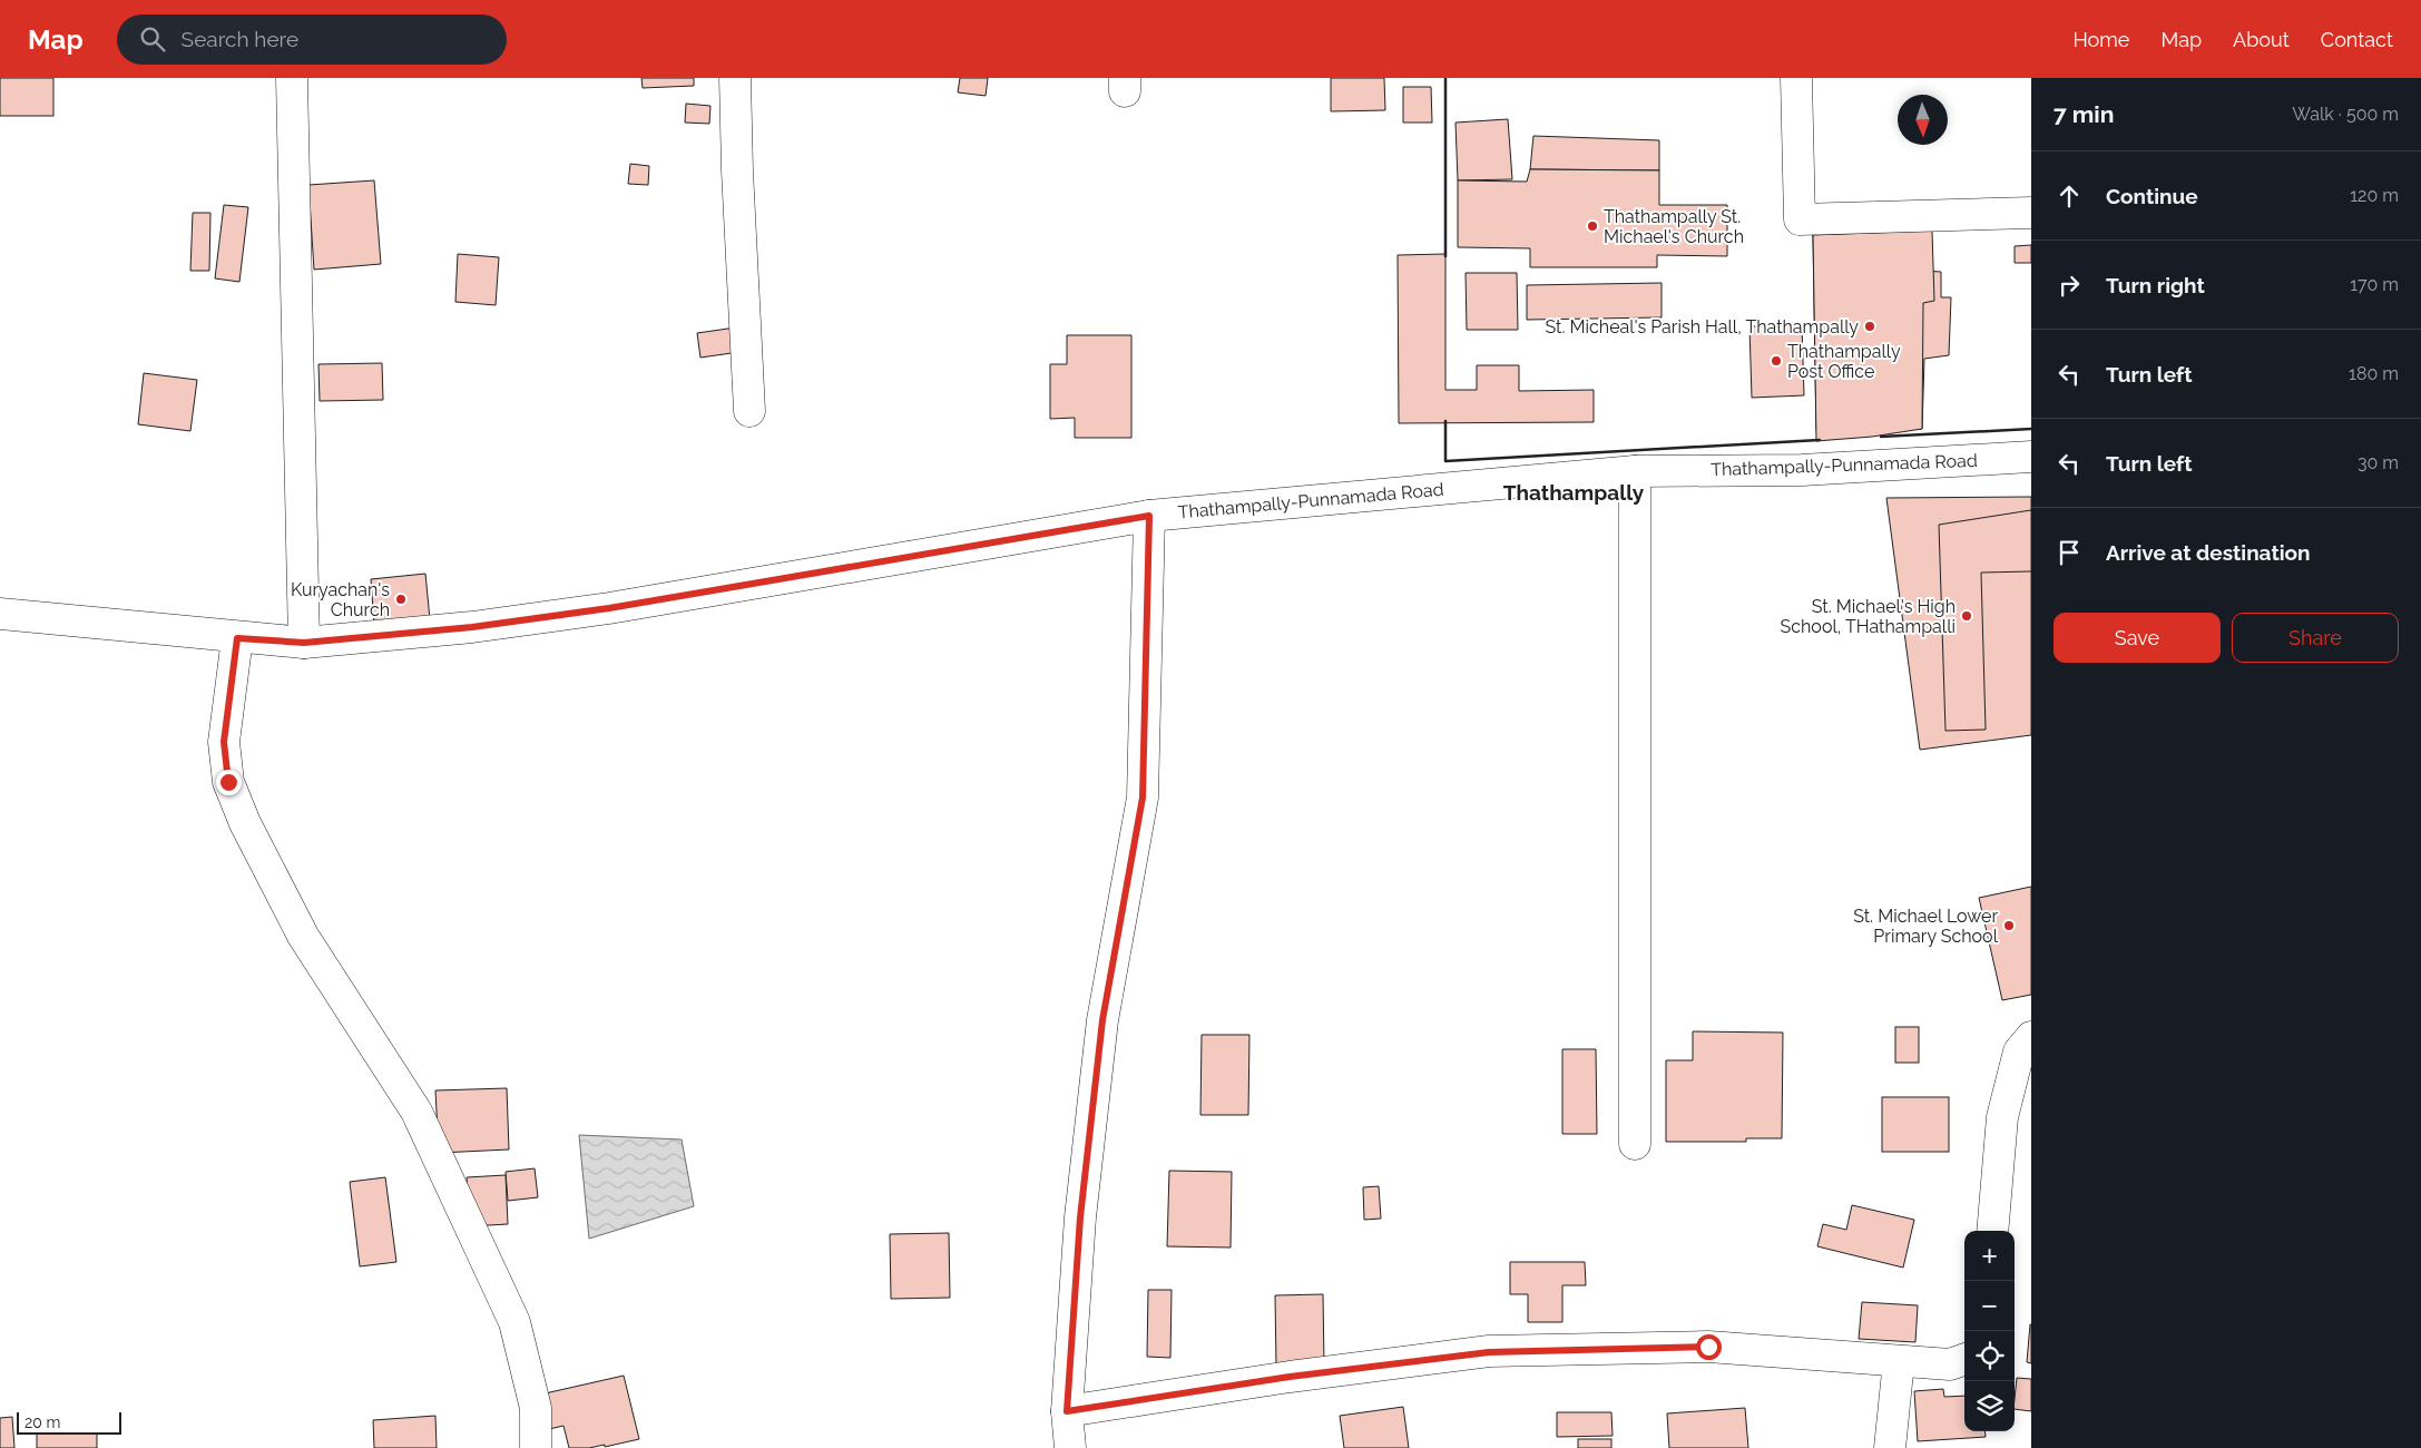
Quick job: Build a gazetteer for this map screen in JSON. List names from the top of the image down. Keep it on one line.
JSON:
{"streets":{"street":["Thathampally-Punnamada Road"]},"districts":["Thathampally"],"places":["Thathampally St. Michael's Church","St. Micheal's Parish Hall, Thathampally","Thathampally Post Office","Kuryachan's Church","St. Michael's High School, THathampalli","St. Michael Lower Primary School"],"scale_bar":"20 m","north":"bottom","page":{"header":"Map","search":"Search here","nav":["Home","Map","About","Contact"],"heading":["7 min","Walk · 500 m"],"list":[["Continue","120 m"],["Turn right","170 m"],["Turn left","180 m"],["Turn left","30 m"],"Arrive at destination"],"buttons":["Save","Share"],"map_buttons":["+","−"],"scale":"20 m"}}
